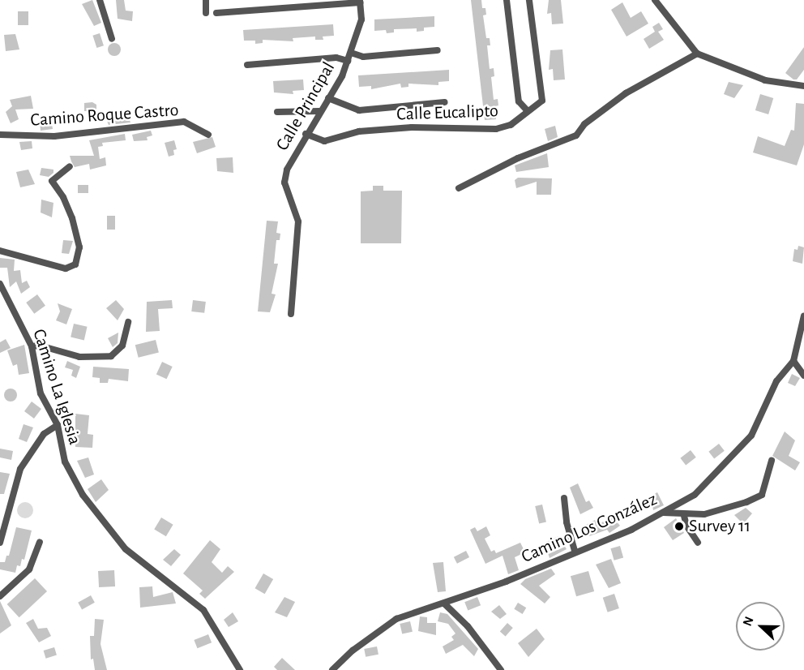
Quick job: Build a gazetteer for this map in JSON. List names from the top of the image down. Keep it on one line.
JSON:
{"streets":{"street":["Calle Principal","Calle Eucalipto","Camino Roque Castro","Camino La Iglesia","Camino Los González"]},"crossings":[["Calle Principal","Calle Eucalipto"]],"places":["Survey 11"],"north":"left"}
